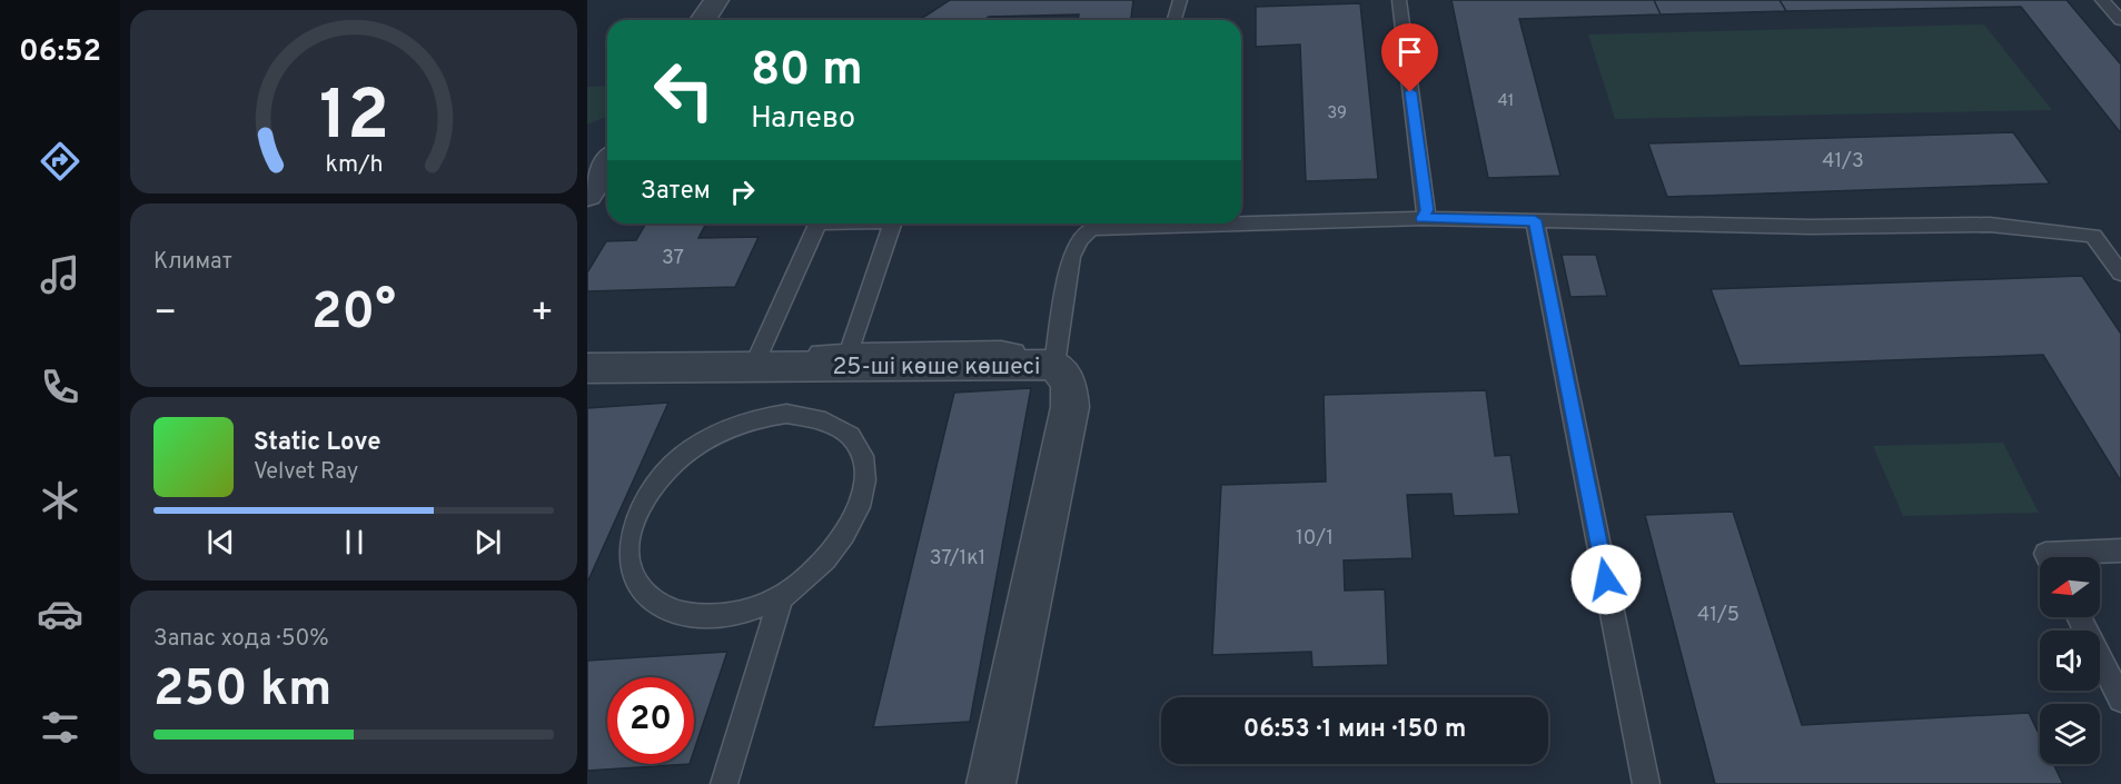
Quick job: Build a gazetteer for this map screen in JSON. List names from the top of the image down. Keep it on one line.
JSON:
{"streets":{"street":["25-ші көше көшесі"]},"house_numbers":["41","39","41/3","37","10/1","37/1к1","41/5"],"north":"left","page":{"tabs":"06:52","turn":["80 m","Налево"],"then":"Затем","tile":["Климат",["Запас хода · 50%","250 km"]],"heat":["−","20°","+"],"song":["Static Love","Velvet Ray"],"limit":"20","trip":"06:53 · 1 мин · 150 m","gauge":["12","km/h"]}}
